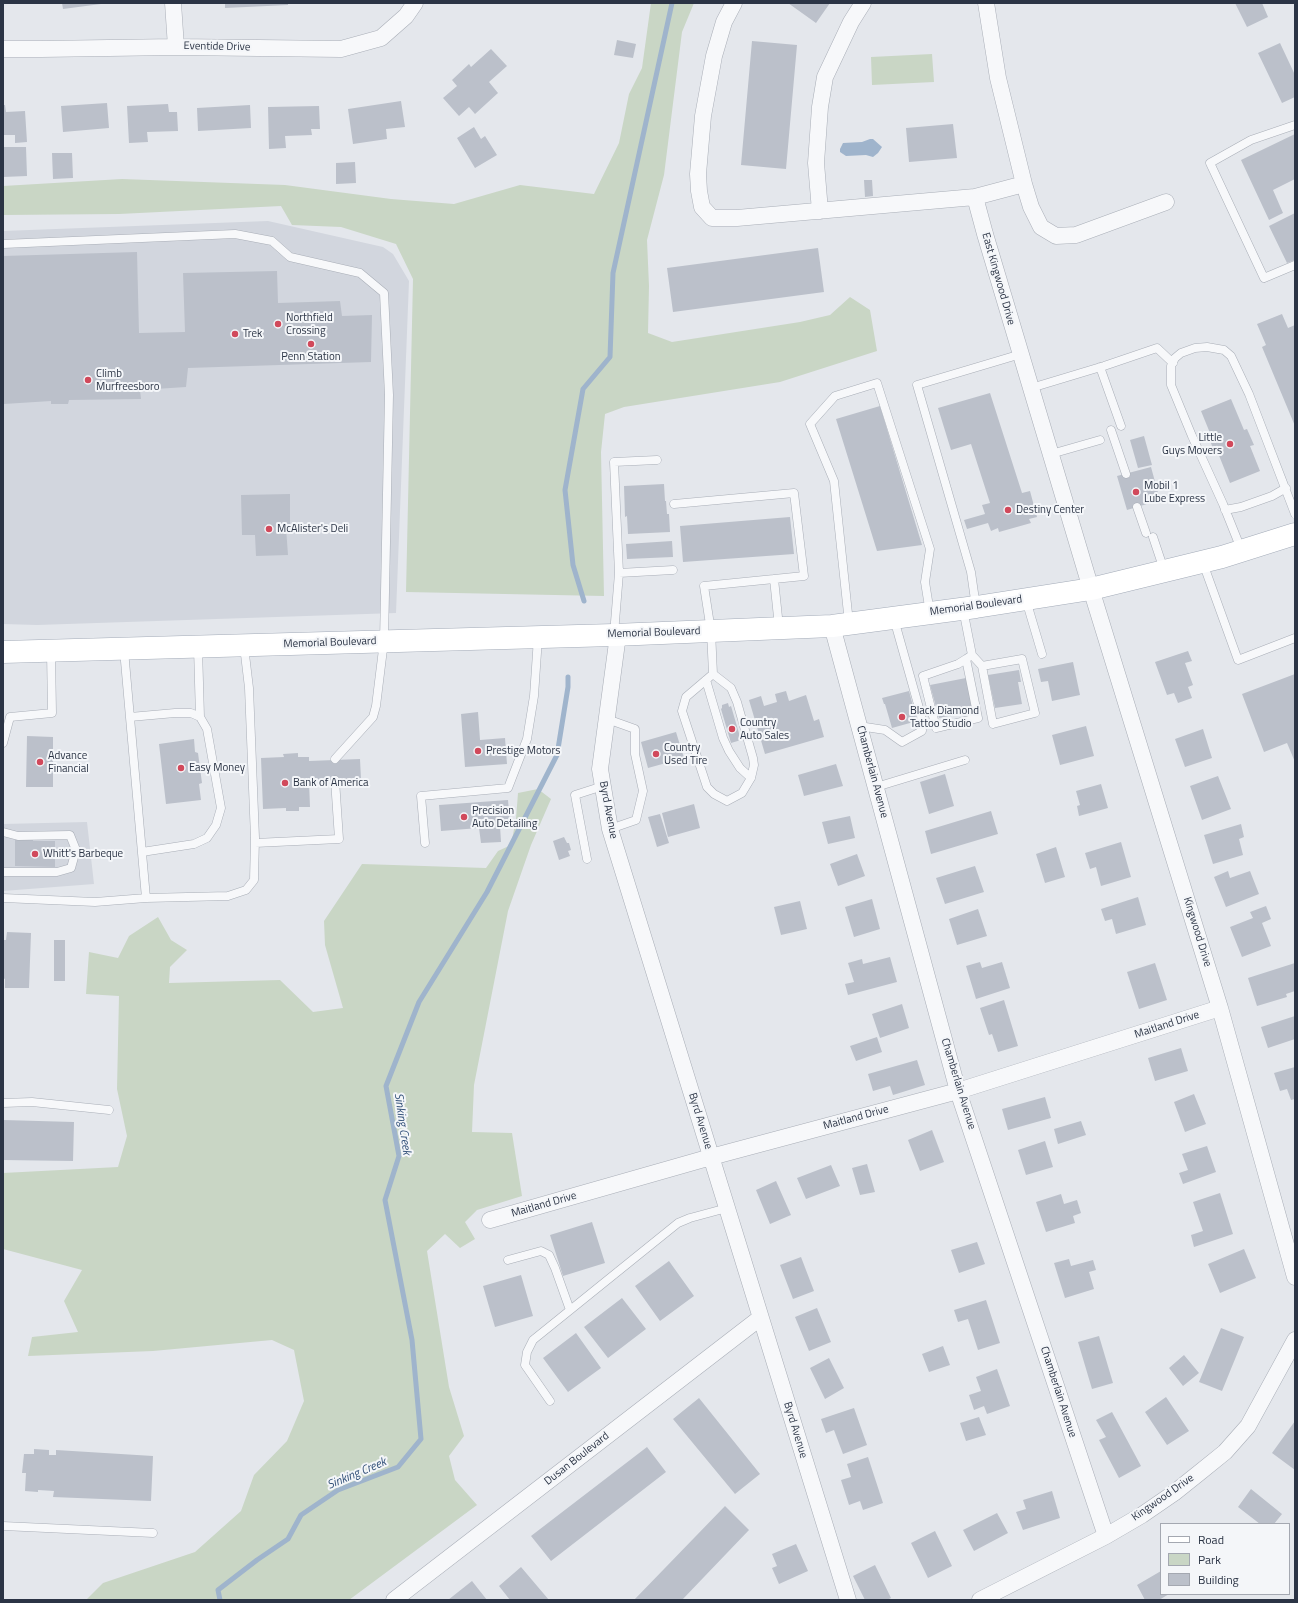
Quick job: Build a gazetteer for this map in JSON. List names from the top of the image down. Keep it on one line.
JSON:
{"streets":{"main road":["Memorial Boulevard"],"street":["Eventide Drive","East Kingwood Drive","Chamberlain Avenue","Byrd Avenue","Kingwood Drive","Maitland Drive","Dusan Boulevard"]},"crossings":[["East Kingwood Drive","Memorial Boulevard"],["East Kingwood Drive","Kingwood Drive"],["Memorial Boulevard","Chamberlain Avenue"],["Memorial Boulevard","Byrd Avenue"],["Memorial Boulevard","Kingwood Drive"],["Chamberlain Avenue","Kingwood Drive"],["Chamberlain Avenue","Maitland Drive"],["Byrd Avenue","Maitland Drive"],["Byrd Avenue","Dusan Boulevard"],["Kingwood Drive","Maitland Drive"]],"water":["Sinking Creek"],"places":["Northfield Crossing","Trek","Penn Station","Climb Murfreesboro","Little Guys Movers","Mobil 1 Lube Express","Destiny Center","McAlister's Deli","Black Diamond Tattoo Studio","Country Auto Sales","Prestige Motors","Country Used Tire","Advance Financial","Easy Money","Bank of America","Precision Auto Detailing","Whitt's Barbeque"],"legend":["Road","Park","Building"]}
